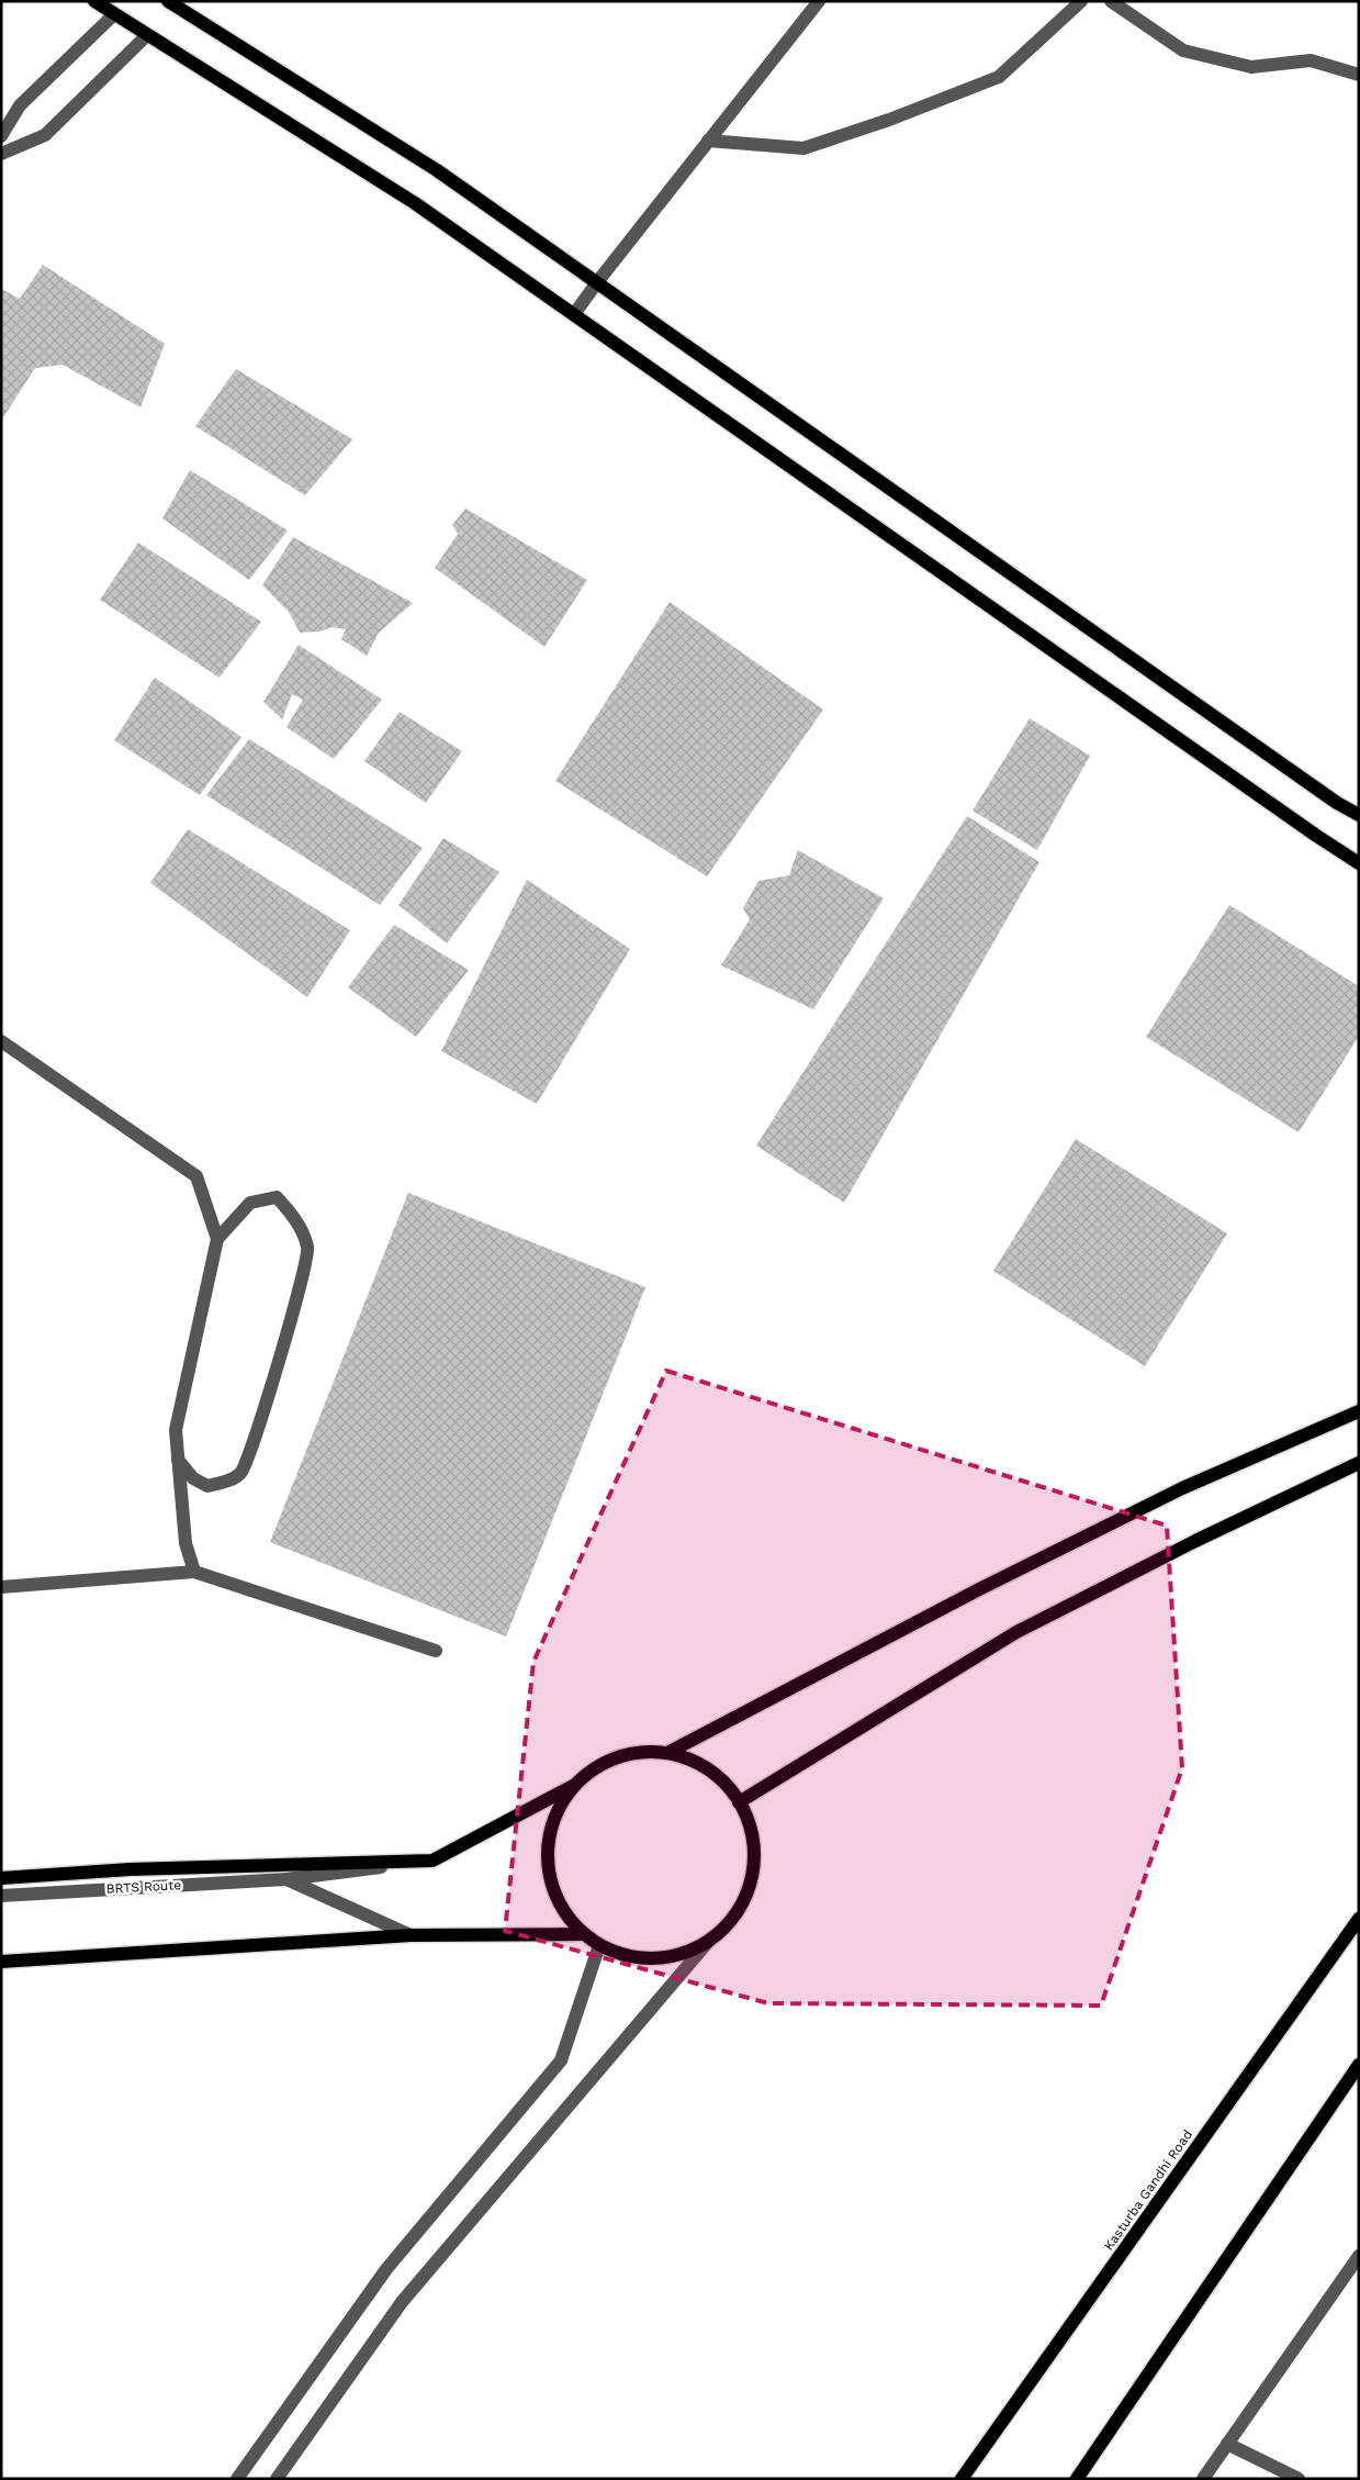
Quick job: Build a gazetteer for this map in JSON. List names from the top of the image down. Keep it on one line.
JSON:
{"streets":{"main road":["Kasturba Gandhi Road"],"street":["BRTS Route"]}}
